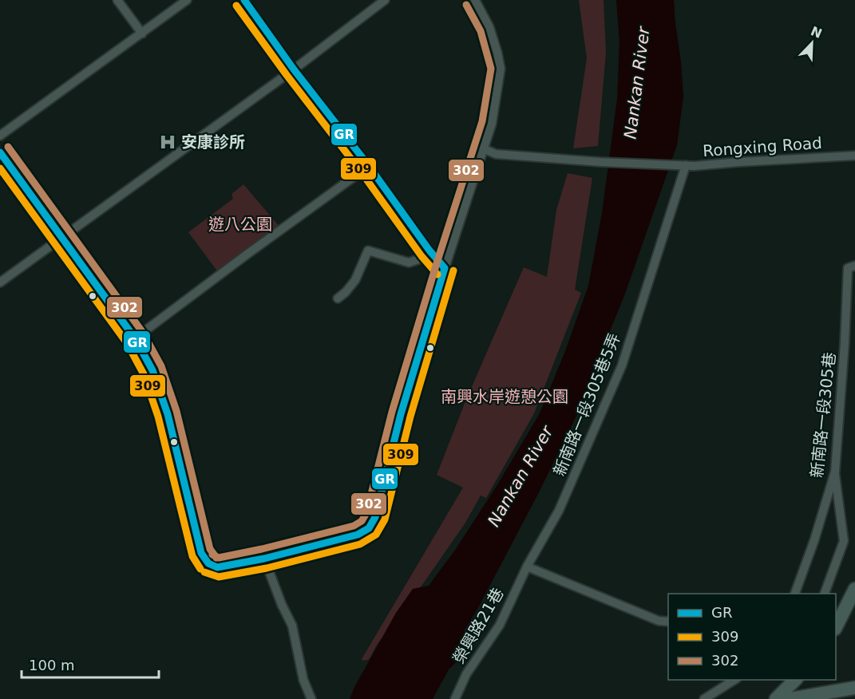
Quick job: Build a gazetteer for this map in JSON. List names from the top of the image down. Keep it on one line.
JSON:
{"streets":{"street":["Rongxing Road","新南路一段305巷5弄","新南路一段305巷","榮興路21巷"]},"crossings":[["Rongxing Road","新南路一段305巷5弄"],["新南路一段305巷5弄","榮興路21巷"]],"water":["Nankan River"],"parks":["遊八公園","南興水岸遊憩公園"],"places":{"hospital":["安康診所"]},"lines":["transit line GR","transit line 302","transit line 309"],"legend":["GR","309","302"],"scale_bar":"100 m","north":"top right"}
